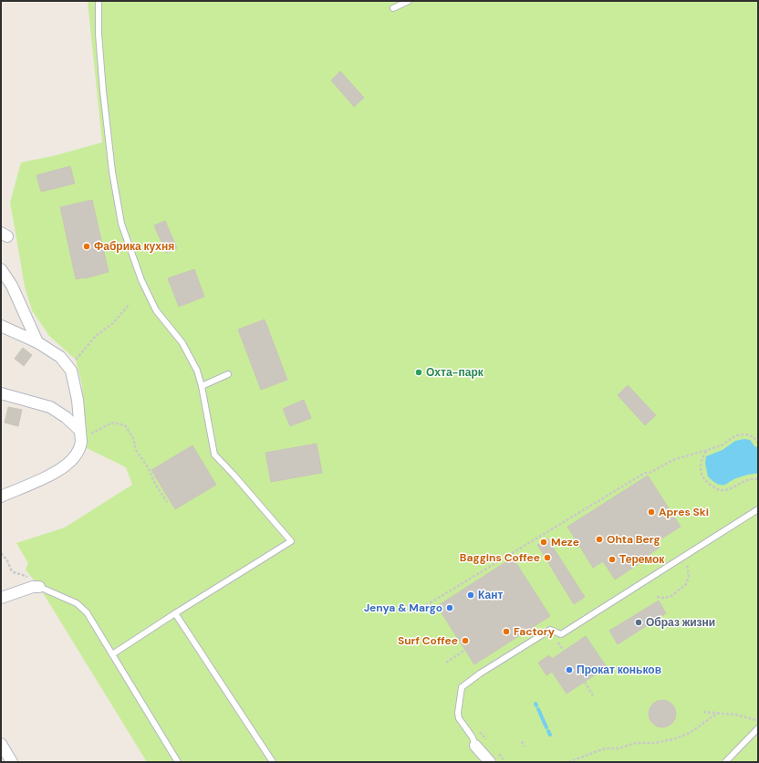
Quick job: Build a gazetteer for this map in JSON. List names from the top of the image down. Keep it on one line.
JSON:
{"places":["Фабрика кухня","Охта-парк","Apres Ski","Ohta Berg","Meze","Baggins Coffee","Теремок","Кант","Jenya & Margo","Образ жизни","Factory","Surf Coffee","Прокат коньков"]}
